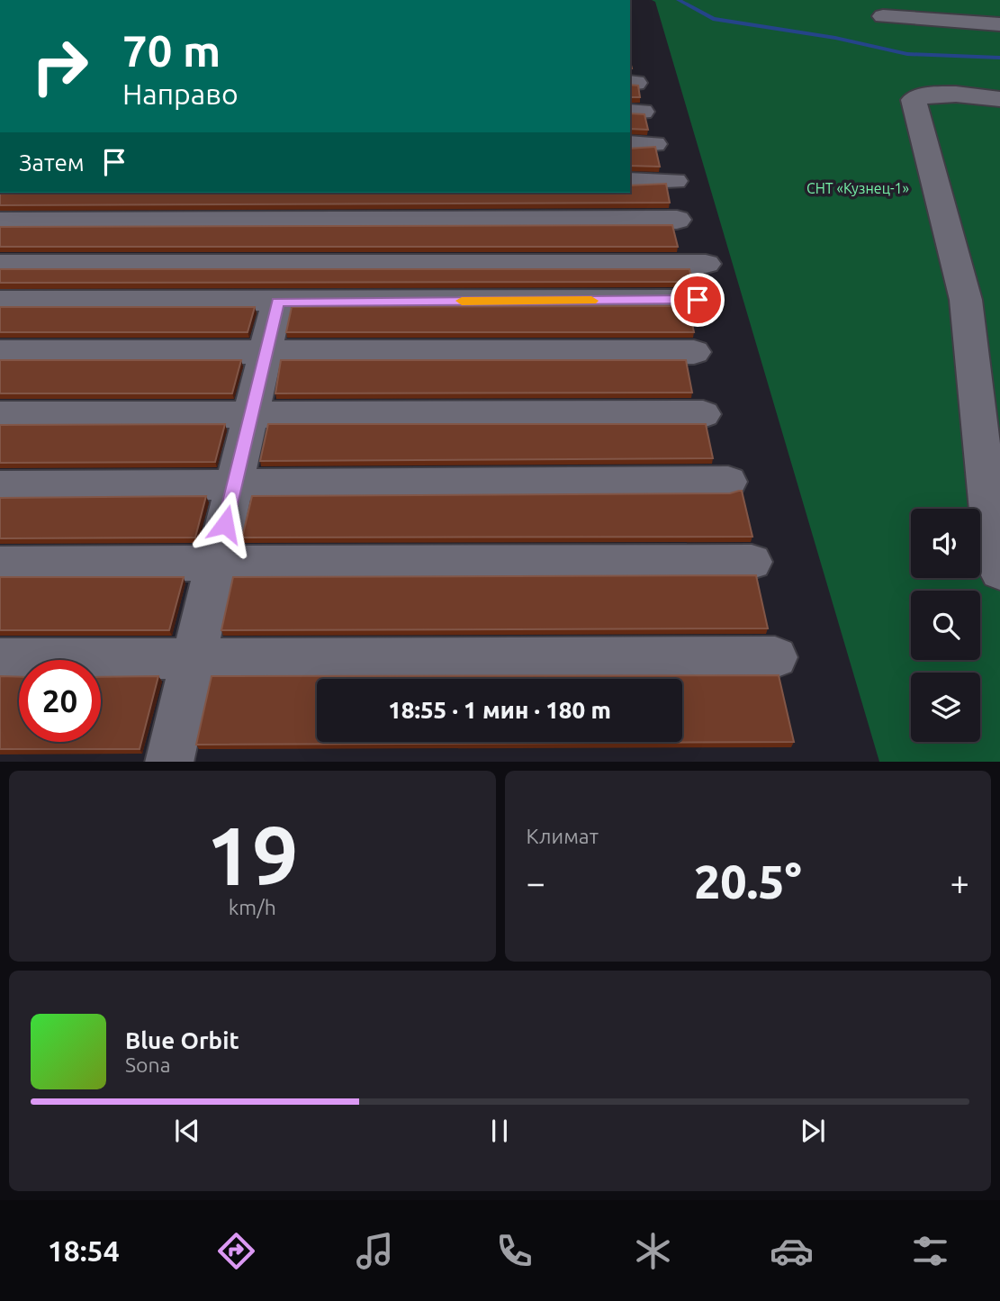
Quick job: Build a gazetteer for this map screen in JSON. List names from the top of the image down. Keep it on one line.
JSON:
{"parks":["СНТ «Кузнец-1»"],"page":{"turn":["70 m","Направо"],"then":"Затем","limit":"20","trip":"18:55 · 1 мин · 180 m","tile":[["19","km/h"],"Климат"],"heat":["−","20.5°","+"],"song":["Blue Orbit","Sona"],"tabs":"18:54"}}
